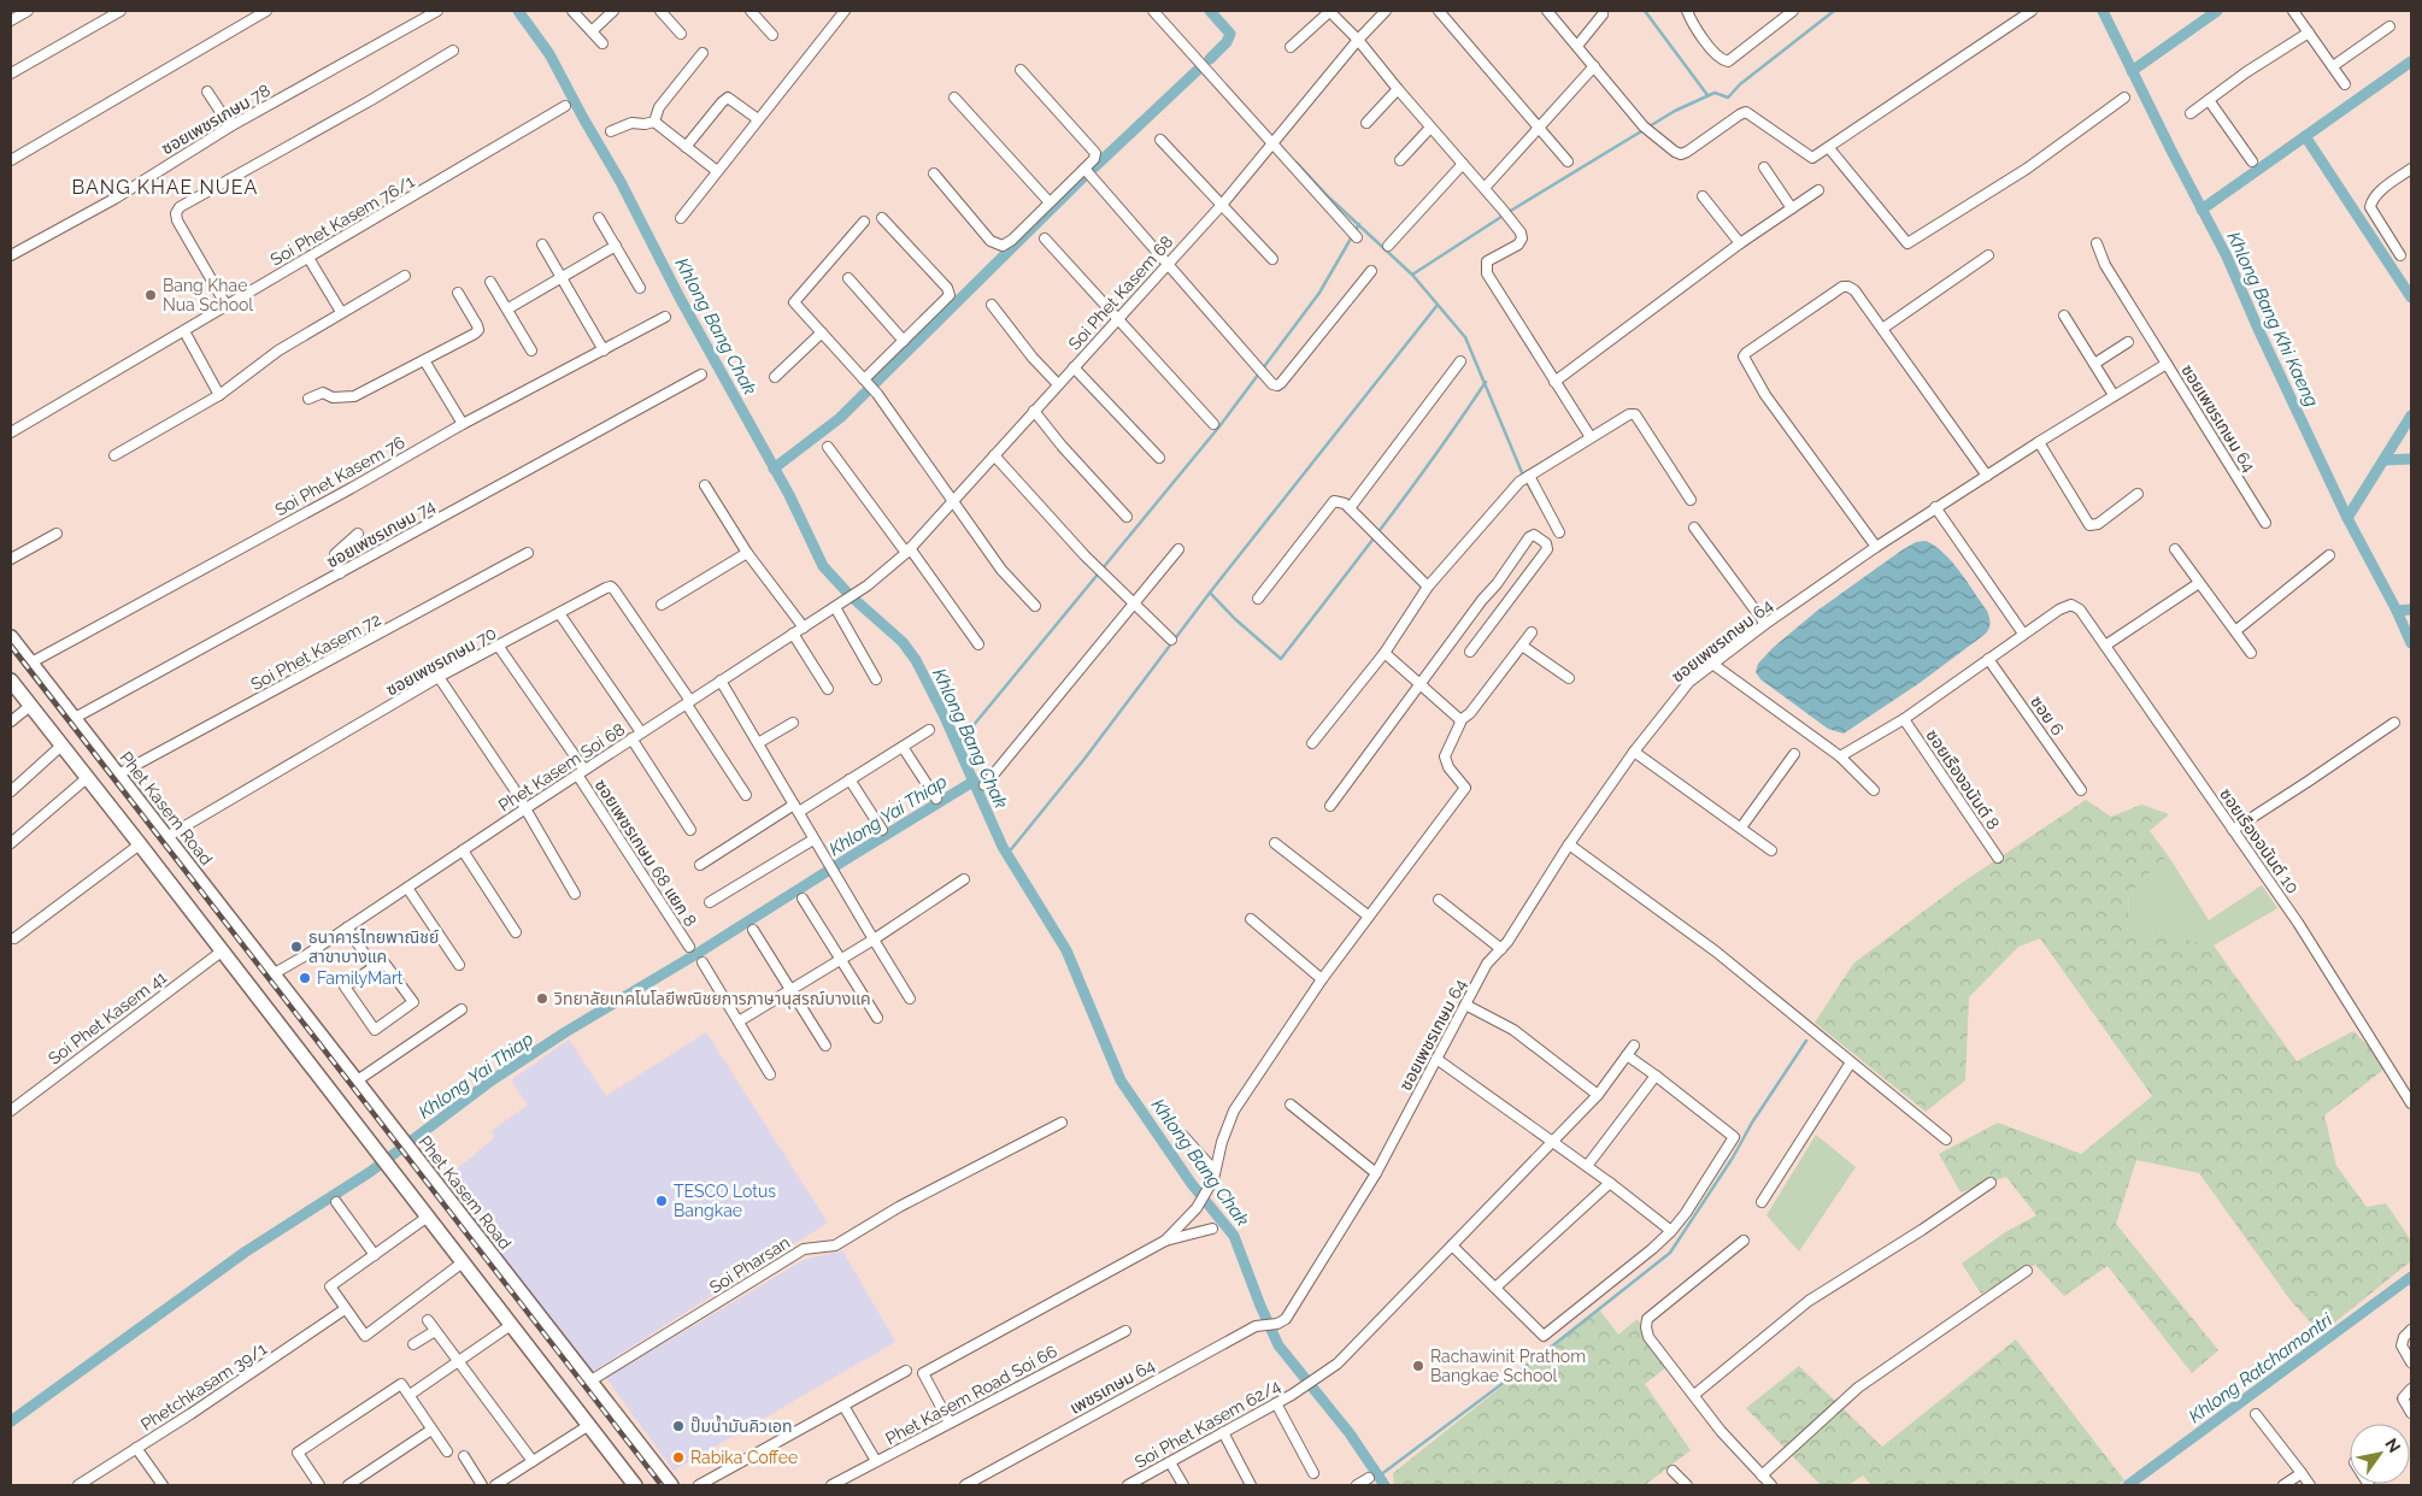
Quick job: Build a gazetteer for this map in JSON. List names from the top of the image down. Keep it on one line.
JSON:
{"streets":{"main road":["Phet Kasem Road"],"street":["ซอยเพชรเกษม 78","Soi Phet Kasem 76/1","Soi Phet Kasem 68","ซอยเพชรเกษม 64","Soi Phet Kasem 76","ซอยเพชรเกษม 74","Soi Phet Kasem 72","ซอยเพชรเกษม 70","ซอย 6","Phet Kasem Soi 68","ซอยเรืองอนันต์ 8","ซอยเรืองอนันต์ 10","ซอยเพชรเกษม 68 แยก 8","Soi Phet Kasem 41","Soi Pharsan","Phetchkasam 39/1","เพชรเกษม 64","Phet Kasem Road Soi 66","Soi Phet Kasem 62/4"]},"crossings":[["Soi Phet Kasem 68","Phet Kasem Soi 68"],["ซอยเพชรเกษม 64","เพชรเกษม 64"],["Soi Phet Kasem 76","Phet Kasem Road"],["ซอยเพชรเกษม 74","Phet Kasem Road"],["Soi Phet Kasem 72","Phet Kasem Road"],["ซอยเพชรเกษม 70","Phet Kasem Soi 68"],["ซอยเพชรเกษม 70","Phet Kasem Road"],["ซอยเพชรเกษม 70","ซอยเพชรเกษม 68 แยก 8"],["Phet Kasem Soi 68","Phet Kasem Road"],["Phet Kasem Soi 68","ซอยเพชรเกษม 68 แยก 8"],["Phet Kasem Road","Soi Pharsan"]],"districts":["BANG KHAE NUEA"],"water":["Khlong Bang Khi Kaeng","Khlong Bang Chak","Khlong Yai Thiap","Khlong Ratchamontri"],"places":["Bang Khae Nua School","ธนาคารไทยพาณิชย์ สาขาบางแค","FamilyMart","วิทยาลัยเทคโนโลยีพณิชยการภาษานุสรณ์บางแค","TESCO Lotus Bangkae","Rachawinit Prathom Bangkae School","ปั๊มน้ำมันคิวเอท","Rabika Coffee"],"north":"top right"}
